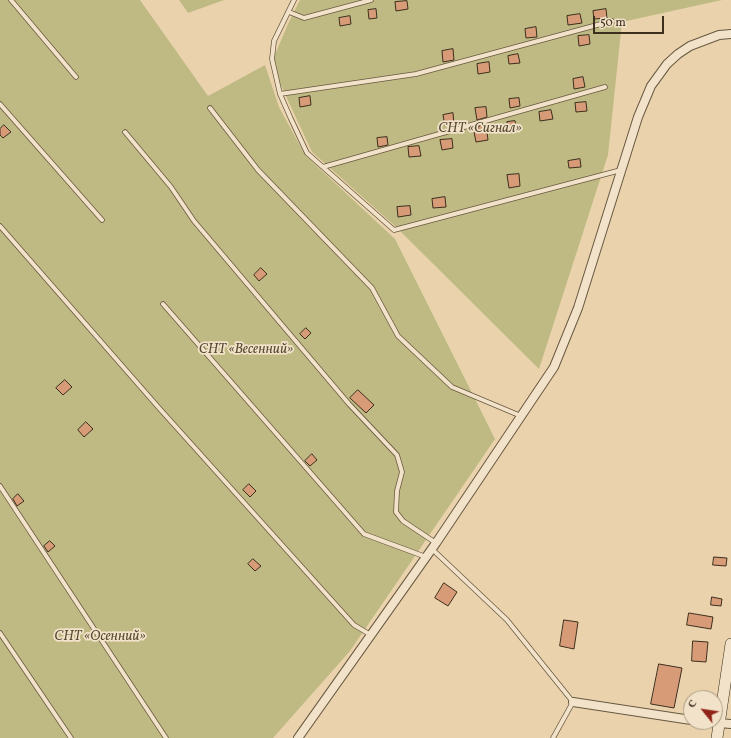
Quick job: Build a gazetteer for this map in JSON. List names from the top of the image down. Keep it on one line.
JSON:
{"parks":["СНТ «Сигнал»","СНТ «Весенний»","СНТ «Осенний»"],"scale_bar":"50 m","north":"top left"}
